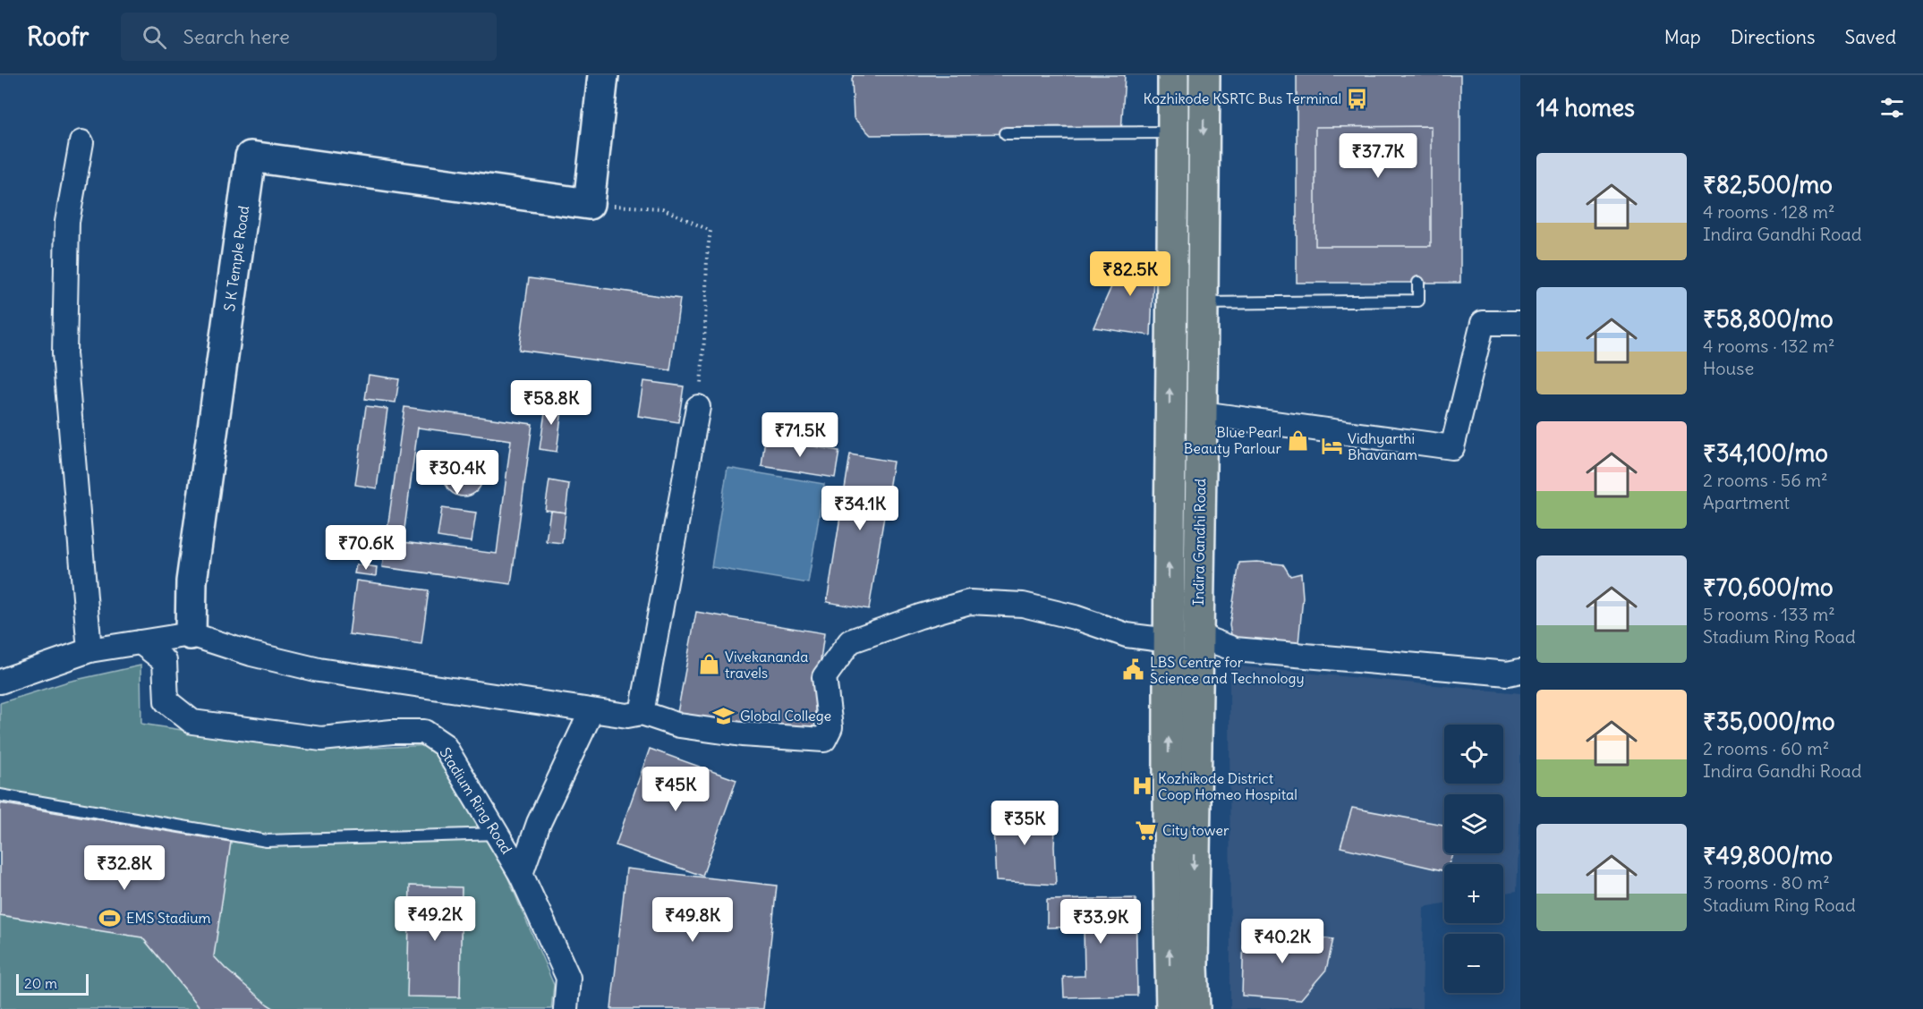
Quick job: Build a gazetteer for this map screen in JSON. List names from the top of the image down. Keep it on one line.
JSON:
{"streets":{"main road":["Indira Gandhi Road"],"street":["S K Temple Road","Stadium Ring Road"]},"places":{"bus stop":["Kozhikode KSRTC Bus Terminal"],"shop":["Blue Pearl Beauty Parlour","Vivekananda travels"],"hotel":["Vidhyarthi Bhavanam"],"public building":["LBS Centre for Science and Technology"],"school or university":["Global College"],"hospital":["Kozhikode District Coop Homeo Hospital"],"supermarket":["City tower"],"sports":["EMS Stadium"]},"scale_bar":"20 m","page":{"header":"Roofr","search":"Search here","nav":["Map","Directions","Saved"],"heading":"14 homes","price":["₹37.7K","₹82.5K","₹58.8K","₹71.5K","₹30.4K","₹34.1K","₹70.6K","₹45K","₹35K","₹32.8K","₹49.2K","₹49.8K","₹33.9K","₹40.2K"],"list":[{"name":"₹82,500/mo","note":"4 rooms · 128 m² · Indira Gandhi Road"},{"name":"₹58,800/mo","note":"4 rooms · 132 m² · House"},{"name":"₹34,100/mo","note":"2 rooms · 56 m² · Apartment"},{"name":"₹70,600/mo","note":"5 rooms · 133 m² · Stadium Ring Road"},{"name":"₹35,000/mo","note":"2 rooms · 60 m² · Indira Gandhi Road"},{"name":"₹49,800/mo","note":"3 rooms · 80 m² · Stadium Ring Road"}],"map_buttons":["+","−"],"scale":"20 m"}}
